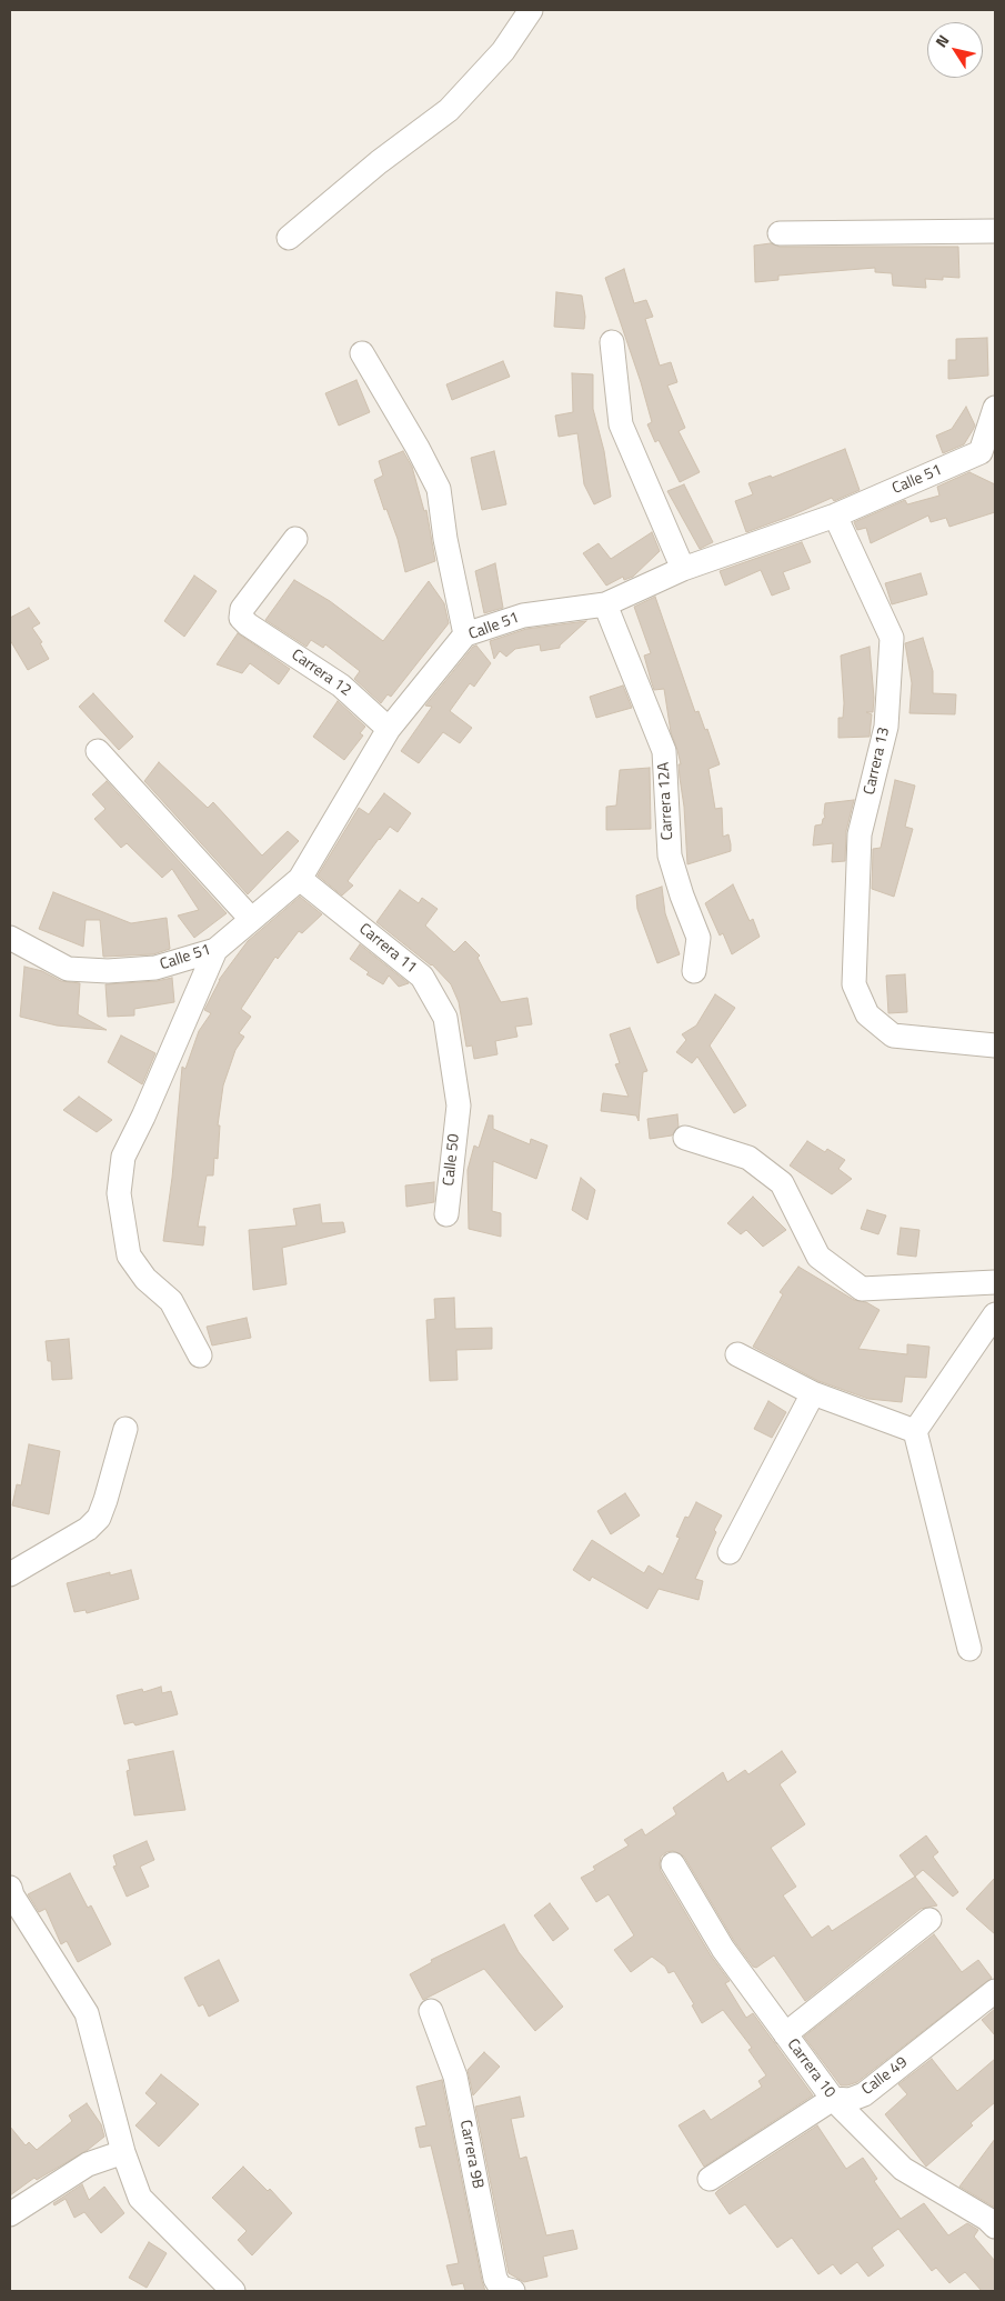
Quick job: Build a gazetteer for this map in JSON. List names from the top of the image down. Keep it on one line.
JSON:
{"streets":{"street":["Calle 51","Carrera 12","Carrera 13","Carrera 12A","Carrera 11","Calle 50","Carrera 10","Calle 49","Carrera 9B"]},"crossings":[["Calle 51","Carrera 12"],["Calle 51","Carrera 13"],["Calle 51","Carrera 12A"],["Calle 51","Carrera 11"],["Carrera 11","Calle 50"],["Carrera 10","Calle 49"]],"north":"top left"}
